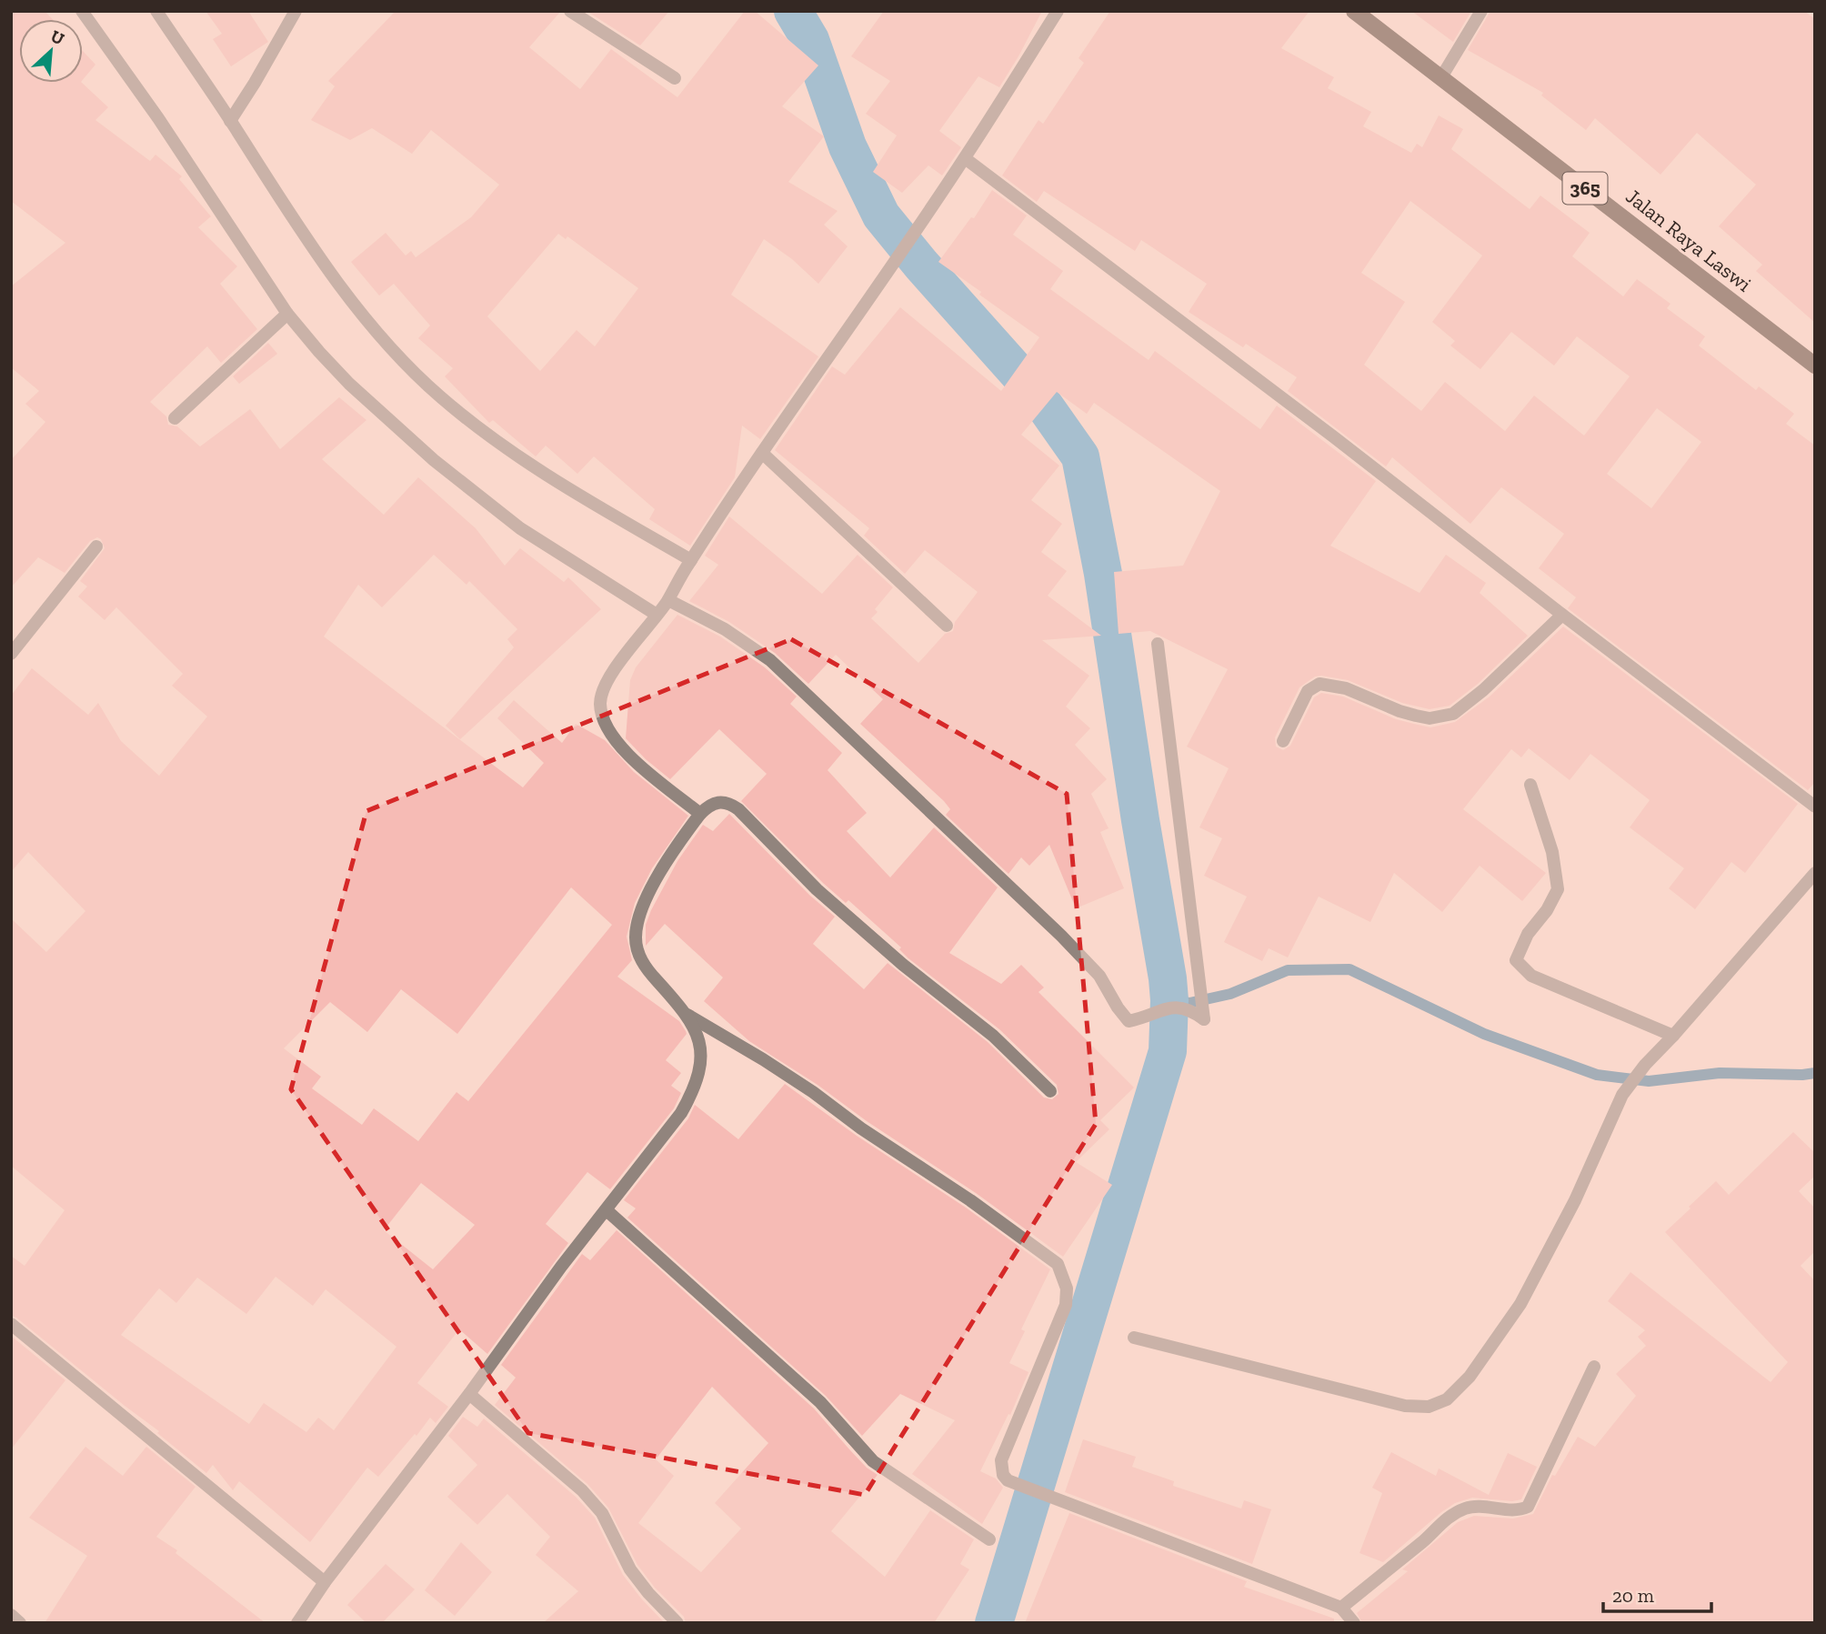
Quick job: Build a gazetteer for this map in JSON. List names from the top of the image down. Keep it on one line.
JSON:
{"streets":{"main road":["365","Jalan Raya Laswi"]},"scale_bar":"20 m","north":"top right"}
